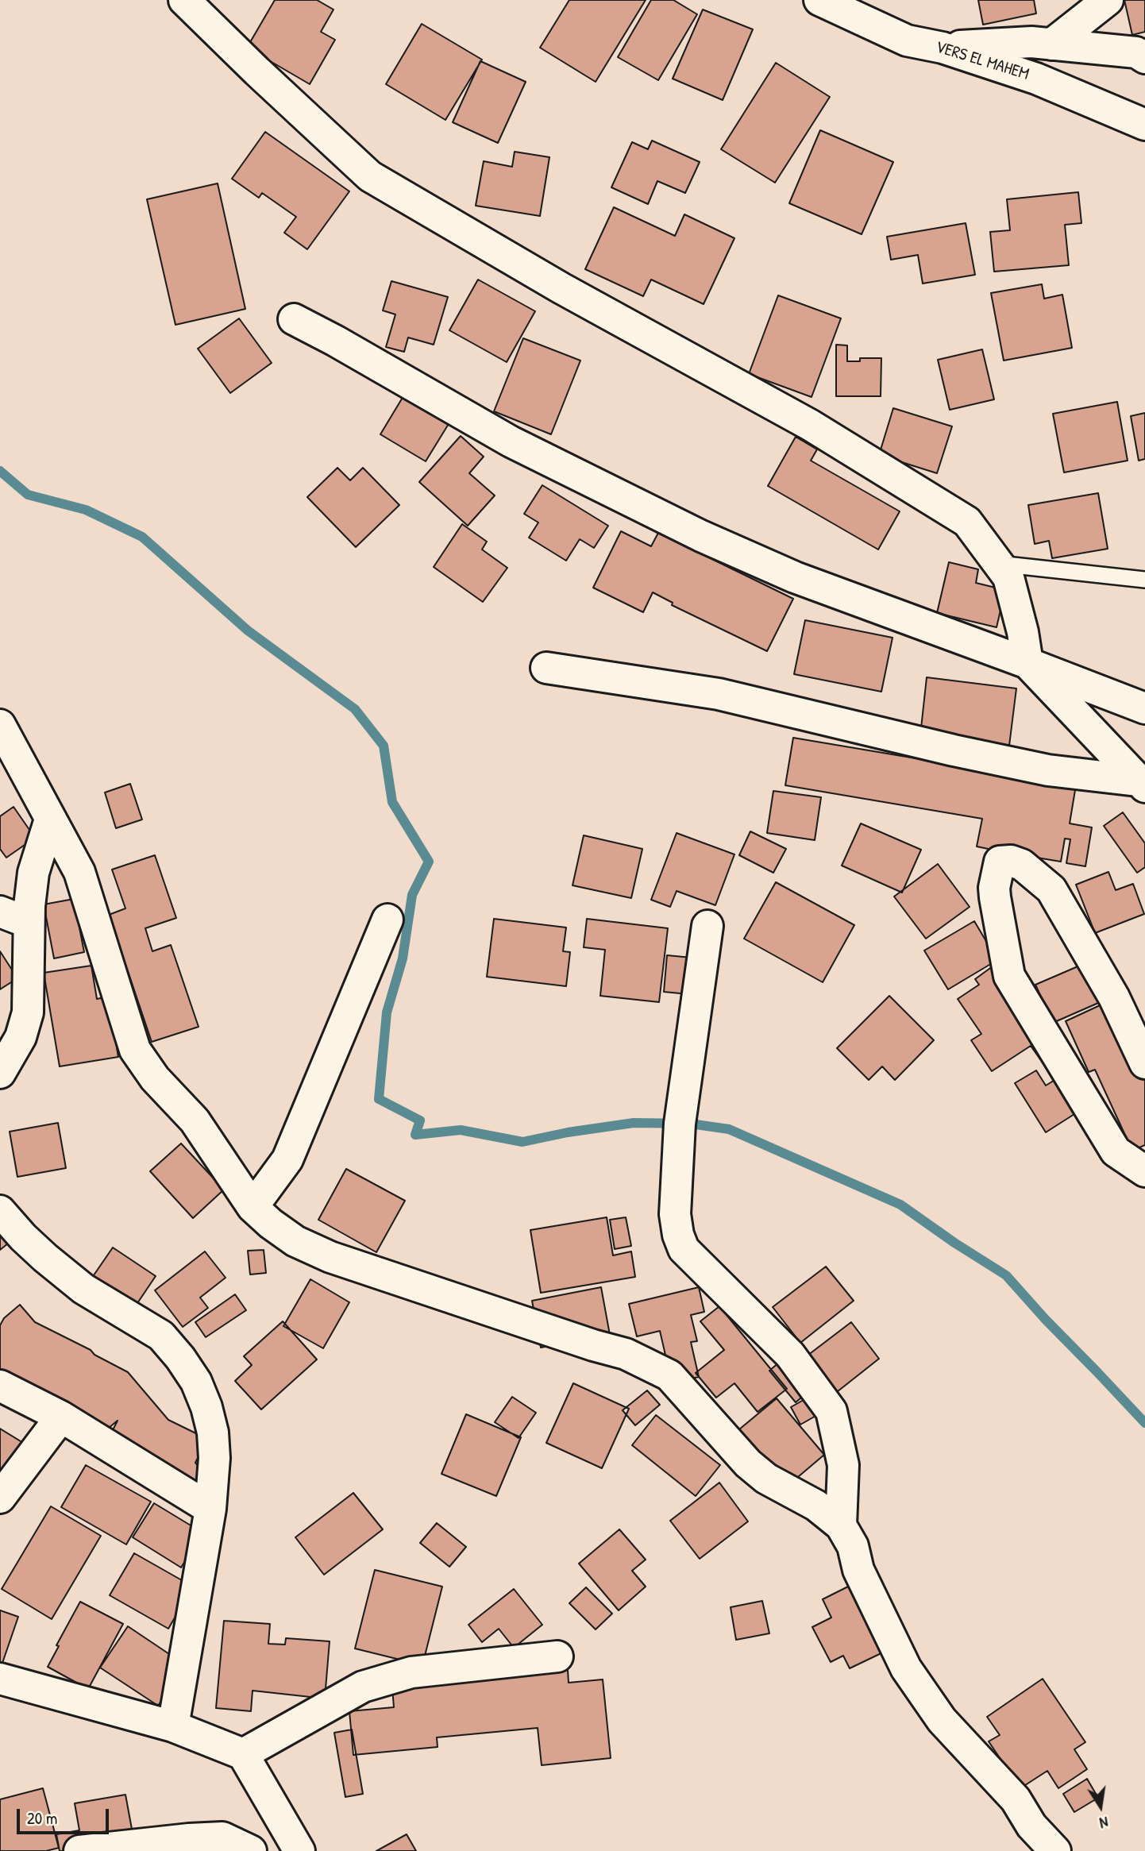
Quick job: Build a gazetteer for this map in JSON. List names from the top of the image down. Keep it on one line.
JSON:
{"streets":{"street":["VERS EL MAHEM"]},"scale_bar":"20 m","north":"bottom"}
